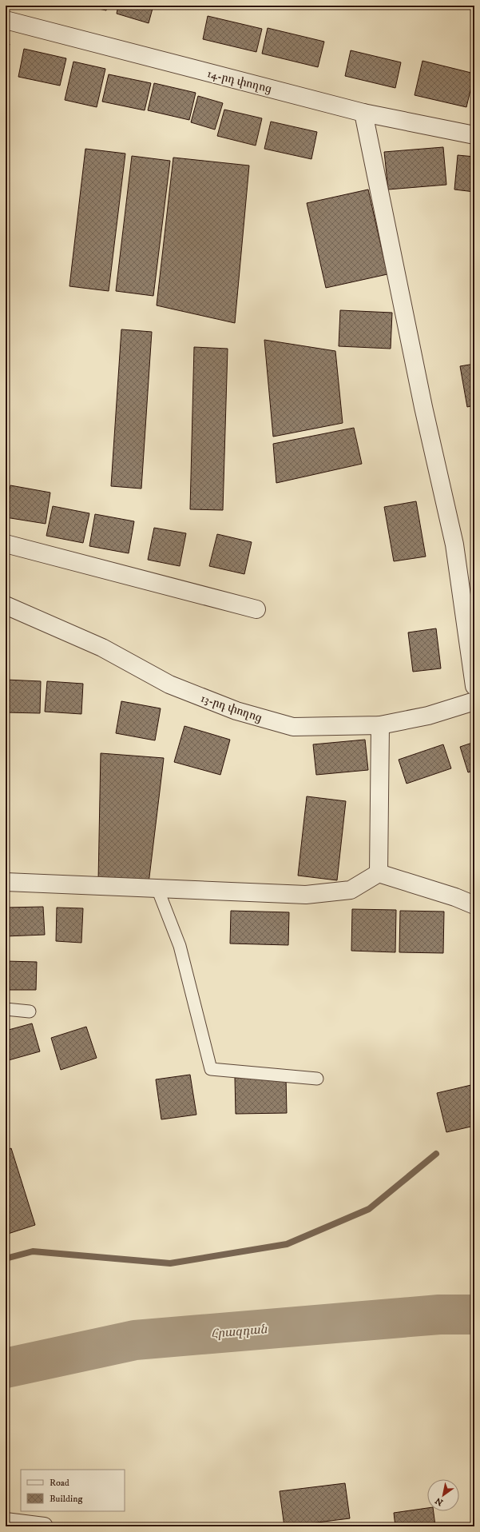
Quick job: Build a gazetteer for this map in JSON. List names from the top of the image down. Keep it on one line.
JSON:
{"streets":{"street":["14-րդ փողոց","13-րդ փողոց"]},"water":["Հրազդան"],"legend":["Road","Building"],"north":"bottom left"}
